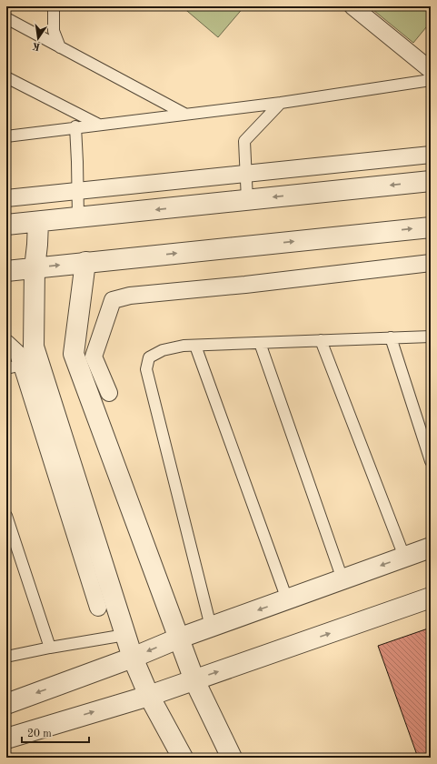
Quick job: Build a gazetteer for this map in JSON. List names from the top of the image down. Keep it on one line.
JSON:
{"scale_bar":"20 m","north":"bottom"}
